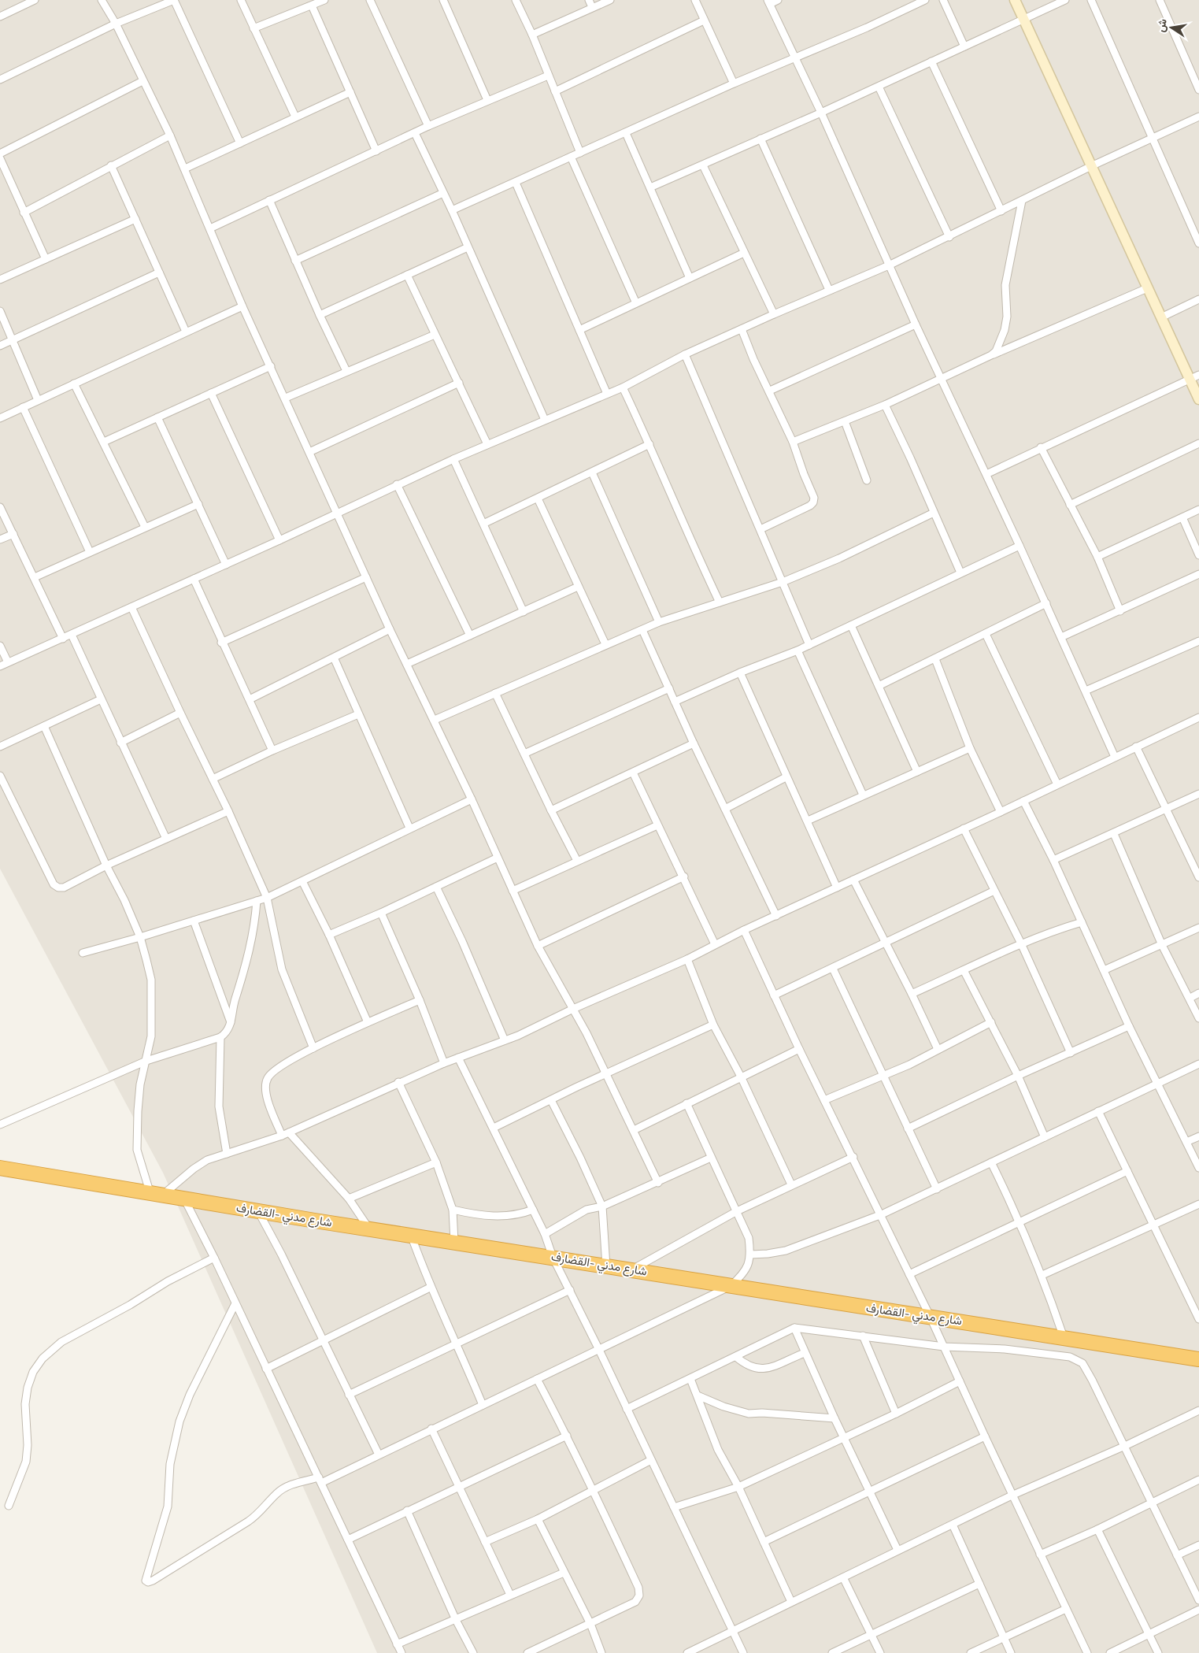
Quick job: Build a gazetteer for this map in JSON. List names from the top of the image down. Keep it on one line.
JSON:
{"streets":{"highway":["شارع مدني -القضارف"]},"north":"left"}
